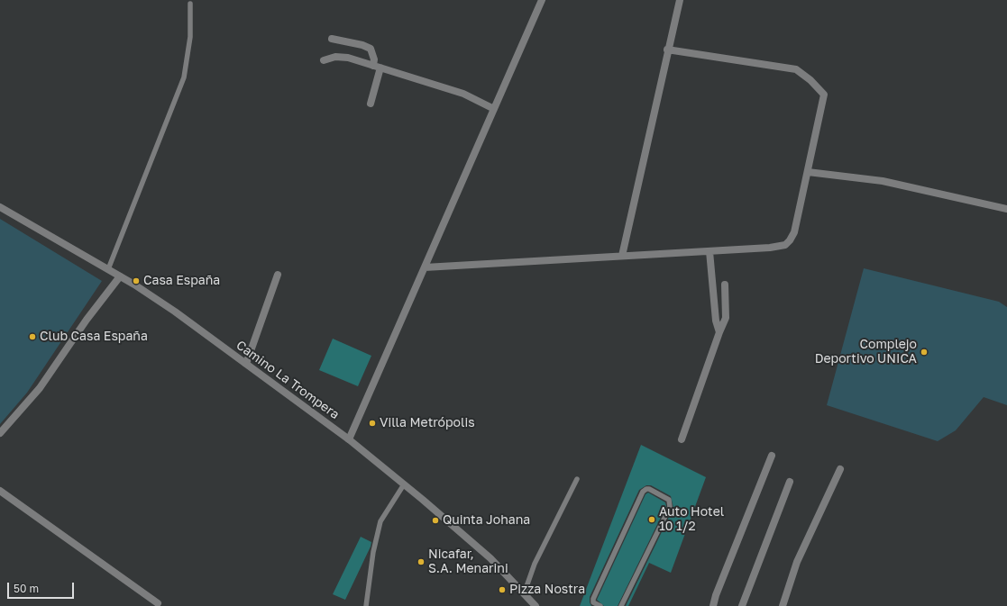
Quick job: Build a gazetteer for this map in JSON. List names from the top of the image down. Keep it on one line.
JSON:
{"streets":{"street":["Camino La Trompera"]},"places":["Casa España","Club Casa España","Complejo Deportivo UNICA","Villa Metrópolis","Auto Hotel 10 1/2","Quinta Johana","Nicafar, S.A. Menarini","Pizza Nostra"],"scale_bar":"50 m"}
